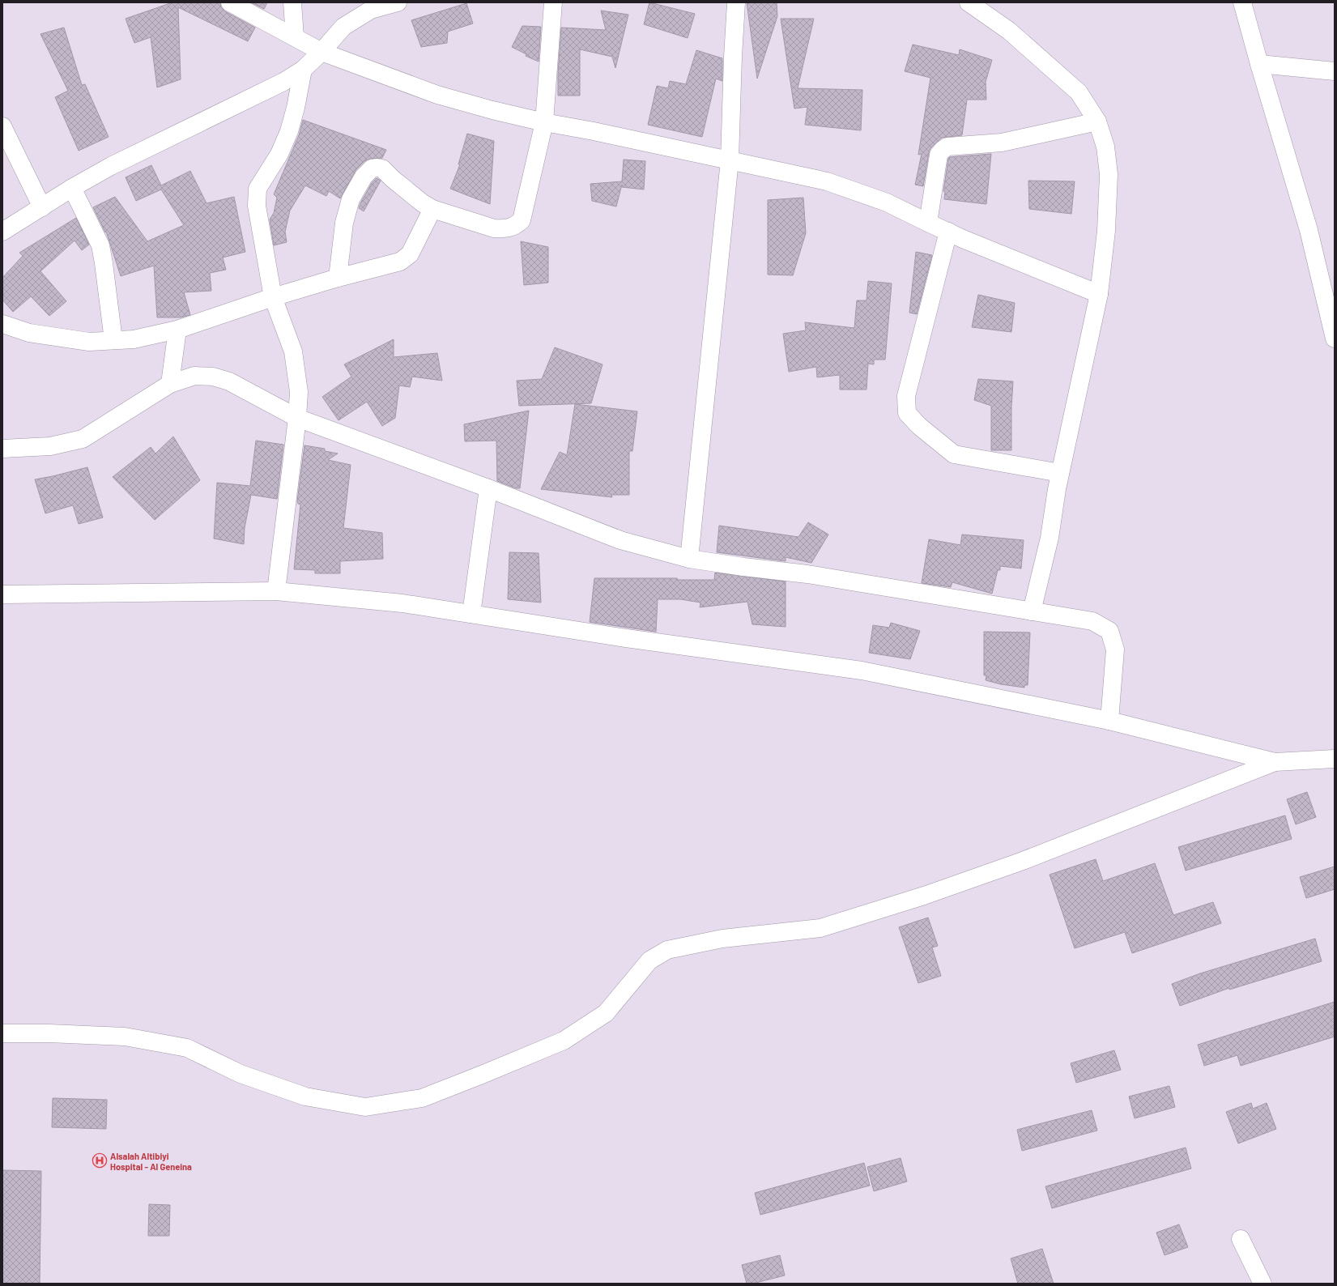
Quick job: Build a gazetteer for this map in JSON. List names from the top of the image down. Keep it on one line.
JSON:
{"places":{"hospital":["Alsalah Altibiyi Hospital - Al Geneina"]}}
